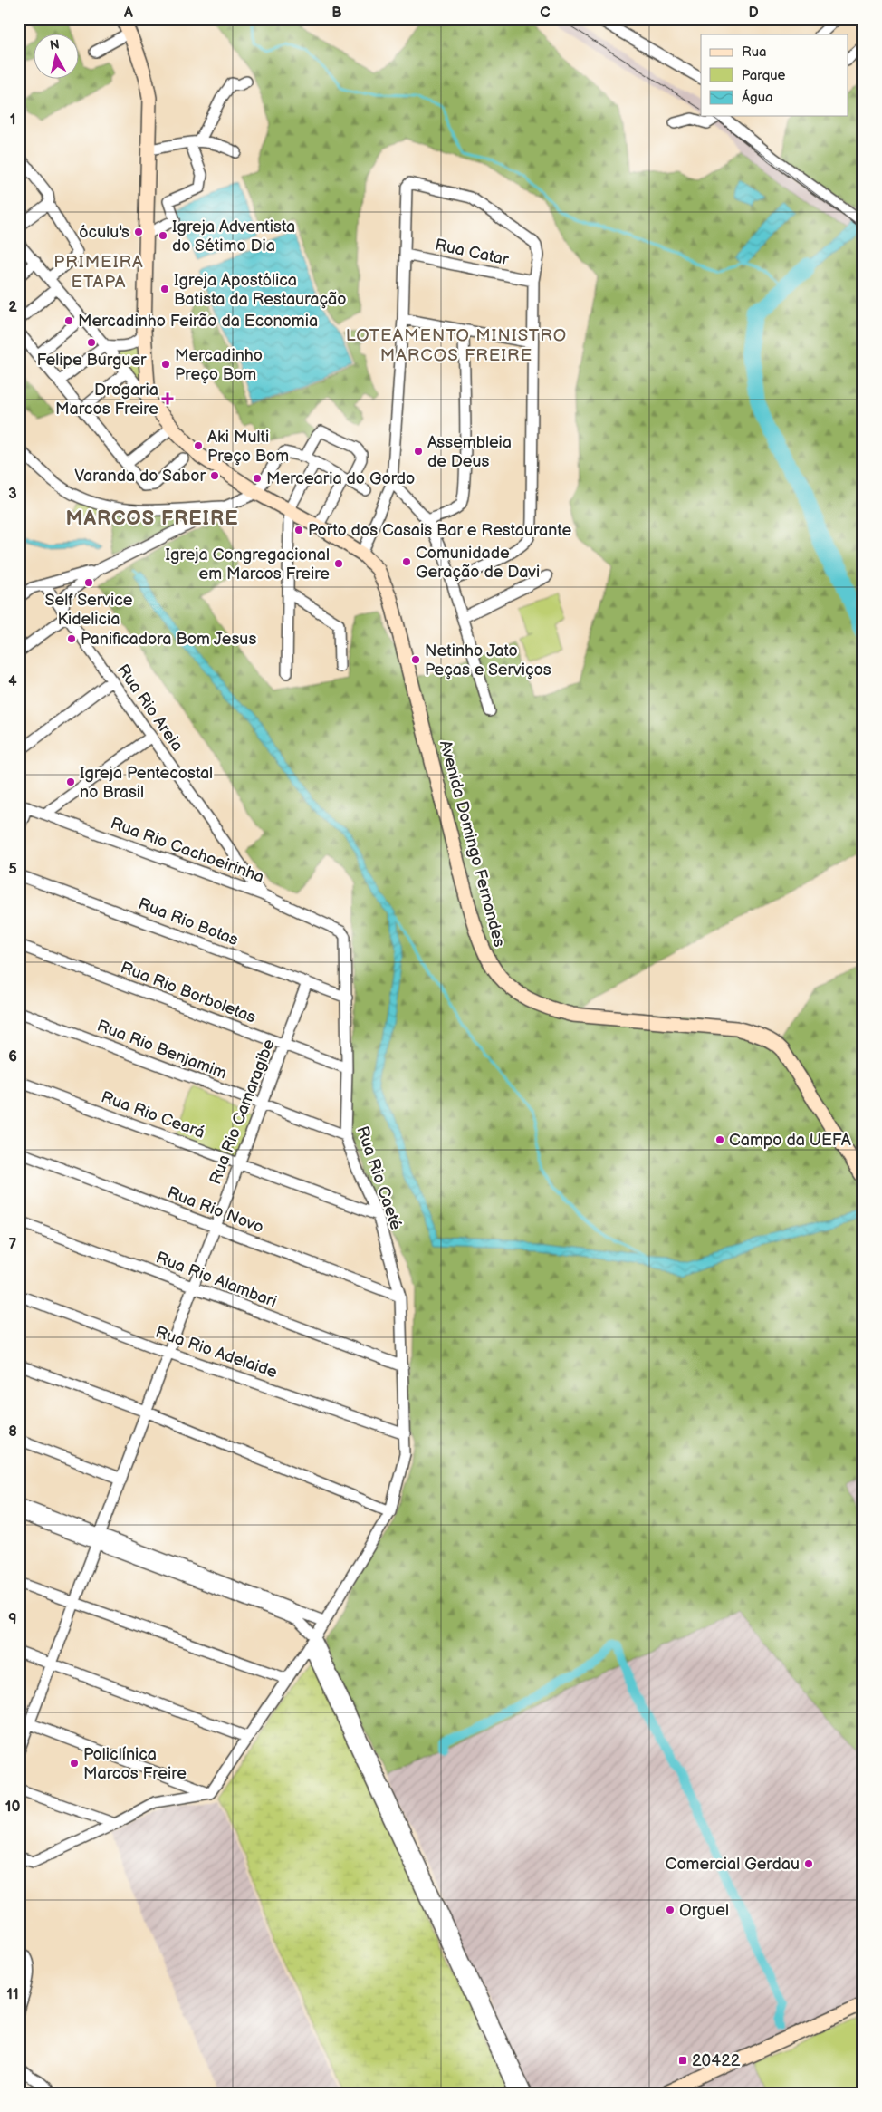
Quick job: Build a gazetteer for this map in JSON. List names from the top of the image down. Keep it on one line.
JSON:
{"streets":{"main road":["Avenida Domingo Fernandes"],"street":["Rua Catar","Rua Rio Areia","Rua Rio Cachoeirinha","Rua Rio Botas","Rua Rio Borboletas","Rua Rio Benjamim","Rua Rio Camaragibe","Rua Rio Ceará","Rua Rio Caeté","Rua Rio Novo","Rua Rio Alambari","Rua Rio Adelaide"]},"crossings":[["Rua Rio Areia","Rua Rio Cachoeirinha"],["Rua Rio Cachoeirinha","Rua Rio Caeté"],["Rua Rio Botas","Rua Rio Camaragibe"],["Rua Rio Botas","Rua Rio Caeté"],["Rua Rio Borboletas","Rua Rio Camaragibe"],["Rua Rio Borboletas","Rua Rio Caeté"],["Rua Rio Benjamim","Rua Rio Camaragibe"],["Rua Rio Benjamim","Rua Rio Caeté"],["Rua Rio Camaragibe","Rua Rio Ceará"],["Rua Rio Camaragibe","Rua Rio Novo"],["Rua Rio Camaragibe","Rua Rio Alambari"],["Rua Rio Camaragibe","Rua Rio Adelaide"],["Rua Rio Ceará","Rua Rio Caeté"],["Rua Rio Caeté","Rua Rio Novo"],["Rua Rio Caeté","Rua Rio Alambari"],["Rua Rio Caeté","Rua Rio Adelaide"]],"districts":["PRIMEIRA ETAPA","LOTEAMENTO MINISTRO MARCOS FREIRE","MARCOS FREIRE"],"places":{"other":["óculu's","Igreja Adventista do Sétimo Dia","Igreja Apostólica Batista da Restauração","Mercadinho Feirão da Economia","Felipe Burguer","Mercadinho Preço Bom","Aki Multi Preço Bom","Assembleia de Deus","Varanda do Sabor","Mercearia do Gordo","Porto dos Casais Bar e Restaurante","Comunidade Geração de Davi","Igreja Congregacional em Marcos Freire","Self Service Kidelicia","Panificadora Bom Jesus","Netinho Jato Peças e Serviços","Igreja Pentecostal no Brasil","Campo da UEFA","Policlínica Marcos Freire","Comercial Gerdau","Orguel"],"health":["Drogaria Marcos Freire"],"transit":["20422"]},"legend":["Rua","Parque","Água"],"north":"top","grid":{"columns":["A","B","C","D"],"rows":["1","2","3","4","5","6","7","8","9","10","11"]}}
